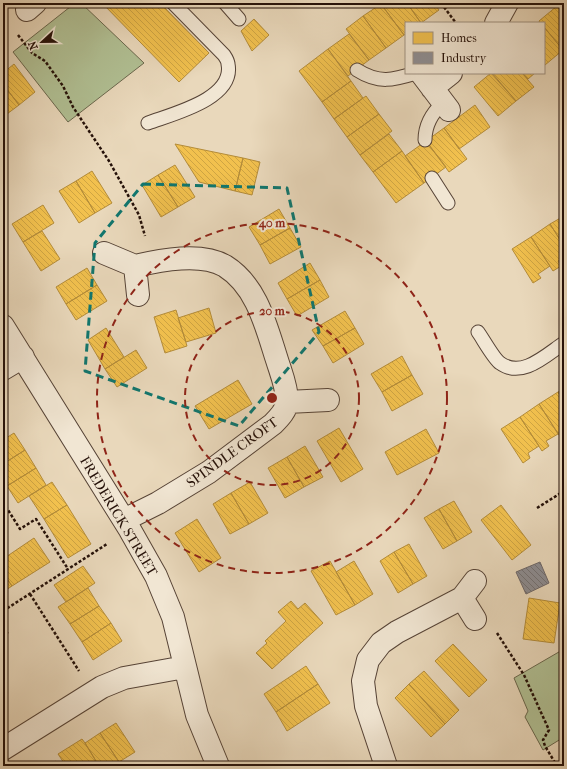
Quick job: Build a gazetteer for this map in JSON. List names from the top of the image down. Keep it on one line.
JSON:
{"streets":{"street":["SPINDLE CROFT","FREDERICK STREET"]},"crossings":[["SPINDLE CROFT","FREDERICK STREET"]],"legend":["Homes","Industry"],"north":"left","rings":["40 m","20 m"]}
